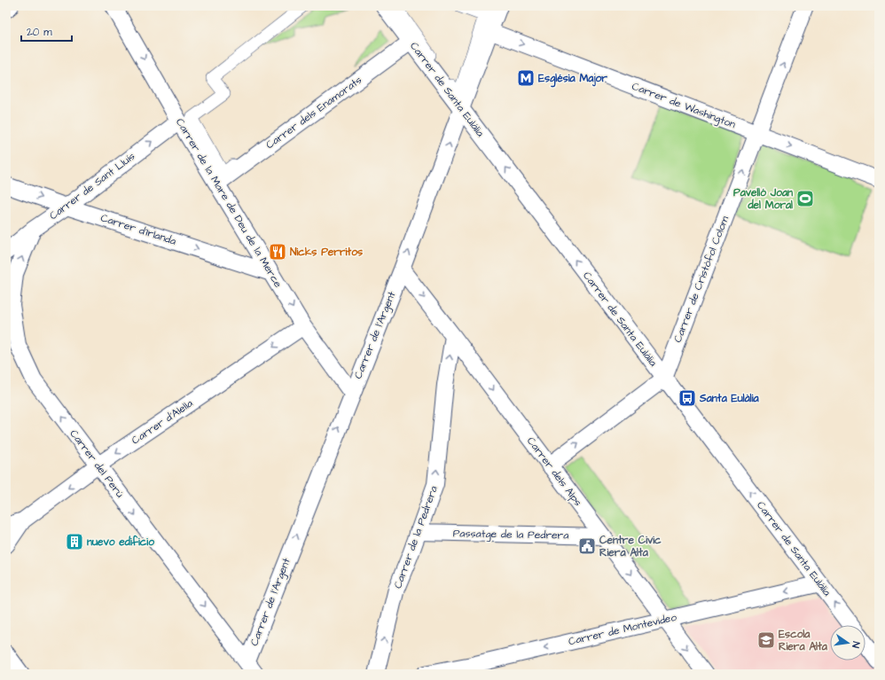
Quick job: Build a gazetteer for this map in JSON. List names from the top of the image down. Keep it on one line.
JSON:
{"streets":{"street":["Carrer de Santa Eulália","Carrer de Washington","Carrer dels Enamorats","Carrer de Sant Lluís","Carrer de la Mare de Deu de la Merce","Carrer d'Irlanda","Carrer de Cristòfol Colom","Carrer de l'Argent","Carrer d'Alella","Carrer del Perú","Carrer dels Alps","Passatge de la Pedrera","Carrer de la Pedrera","Carrer de Montevideo"]},"crossings":[["Carrer de Santa Eulália","Carrer dels Enamorats"],["Carrer de Santa Eulália","Carrer de Cristòfol Colom"],["Carrer de Santa Eulália","Carrer de l'Argent"],["Carrer de Santa Eulália","Carrer de Montevideo"],["Carrer de Washington","Carrer de Cristòfol Colom"],["Carrer de Washington","Carrer de l'Argent"],["Carrer dels Enamorats","Carrer de la Mare de Deu de la Merce"],["Carrer de Sant Lluís","Carrer de la Mare de Deu de la Merce"],["Carrer de Sant Lluís","Carrer d'Irlanda"],["Carrer de Sant Lluís","Carrer del Perú"],["Carrer de la Mare de Deu de la Merce","Carrer d'Irlanda"],["Carrer de la Mare de Deu de la Merce","Carrer de l'Argent"],["Carrer de la Mare de Deu de la Merce","Carrer d'Alella"],["Carrer de l'Argent","Carrer del Perú"],["Carrer de l'Argent","Carrer dels Alps"],["Carrer d'Alella","Carrer del Perú"],["Carrer dels Alps","Passatge de la Pedrera"],["Carrer dels Alps","Carrer de la Pedrera"],["Carrer dels Alps","Carrer de Montevideo"],["Passatge de la Pedrera","Carrer de la Pedrera"]],"one_way":["Carrer de Santa Eulália","Carrer de Washington","Carrer de Sant Lluís","Carrer de la Mare de Deu de la Merce","Carrer d'Irlanda","Carrer de Cristòfol Colom","Carrer de l'Argent","Carrer d'Alella","Carrer dels Alps","Carrer de la Pedrera","Carrer de Montevideo"],"places":{"metro station":["Església Major"],"sports":["Pavelló Joan del Moral"],"restaurant":["Nicks Perritos"],"bus stop":["Santa Eulàlia"],"building":["nuevo edificio"],"public building":["Centre Civic Riera Alta"],"school or university":["Escola Riera Alta"]},"scale_bar":"20 m","north":"right"}
